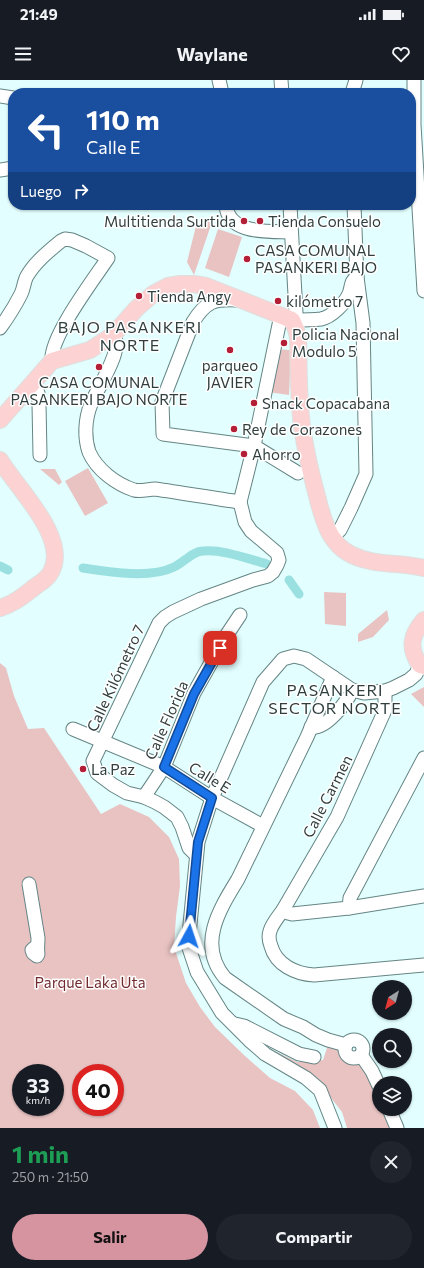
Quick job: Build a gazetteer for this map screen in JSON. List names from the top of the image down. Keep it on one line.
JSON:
{"streets":{"street":["Calle Kilómetro 7","Calle Florida","Calle E","Calle Carmen"]},"crossings":[["Calle Kilómetro 7","Calle Florida"],["Calle Kilómetro 7","Calle E"],["Calle Florida","Calle E"]],"districts":["BAJO PASANKERI NORTE","PASANKERI SECTOR NORTE"],"parks":["Parque Laka Uta"],"places":["Multitienda Surtida","Tienda Consuelo","CASA COMUNAL PASANKERI BAJO","Tienda Angy","kilómetro 7","Policia Nacional Modulo 5","parqueo JAVIER","CASA COMUNAL PASANKERI BAJO NORTE","Snack Copacabana","Rey de Corazones","Ahorro","La Paz"],"north":"bottom left","page":{"status":"21:49","header":"Waylane","turn":["110 m","Calle E"],"then":"Luego","speed":"33 km/h","limit":"40","heading":["1 min","250 m · 21:50"],"buttons":["Salir","Compartir"]}}
